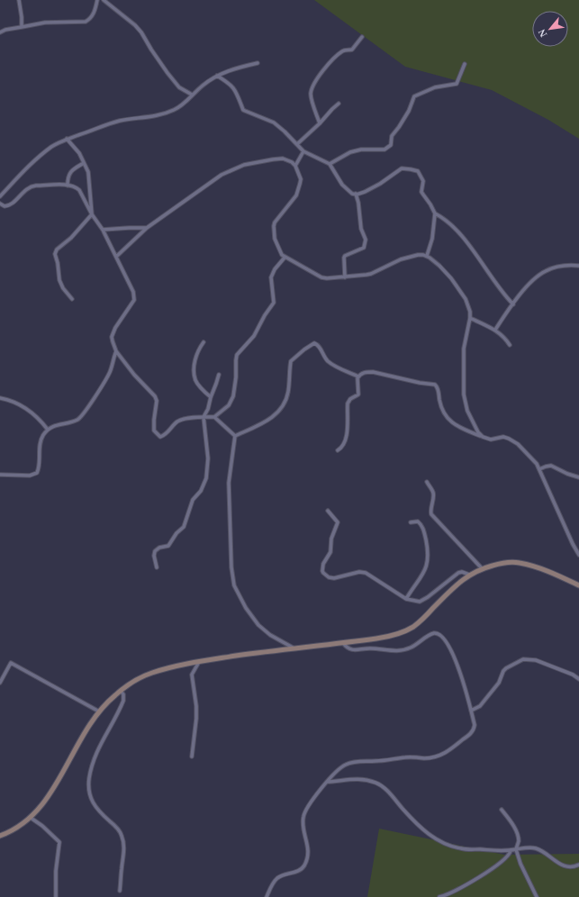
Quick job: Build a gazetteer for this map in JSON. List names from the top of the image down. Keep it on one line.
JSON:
{"north":"bottom left"}
